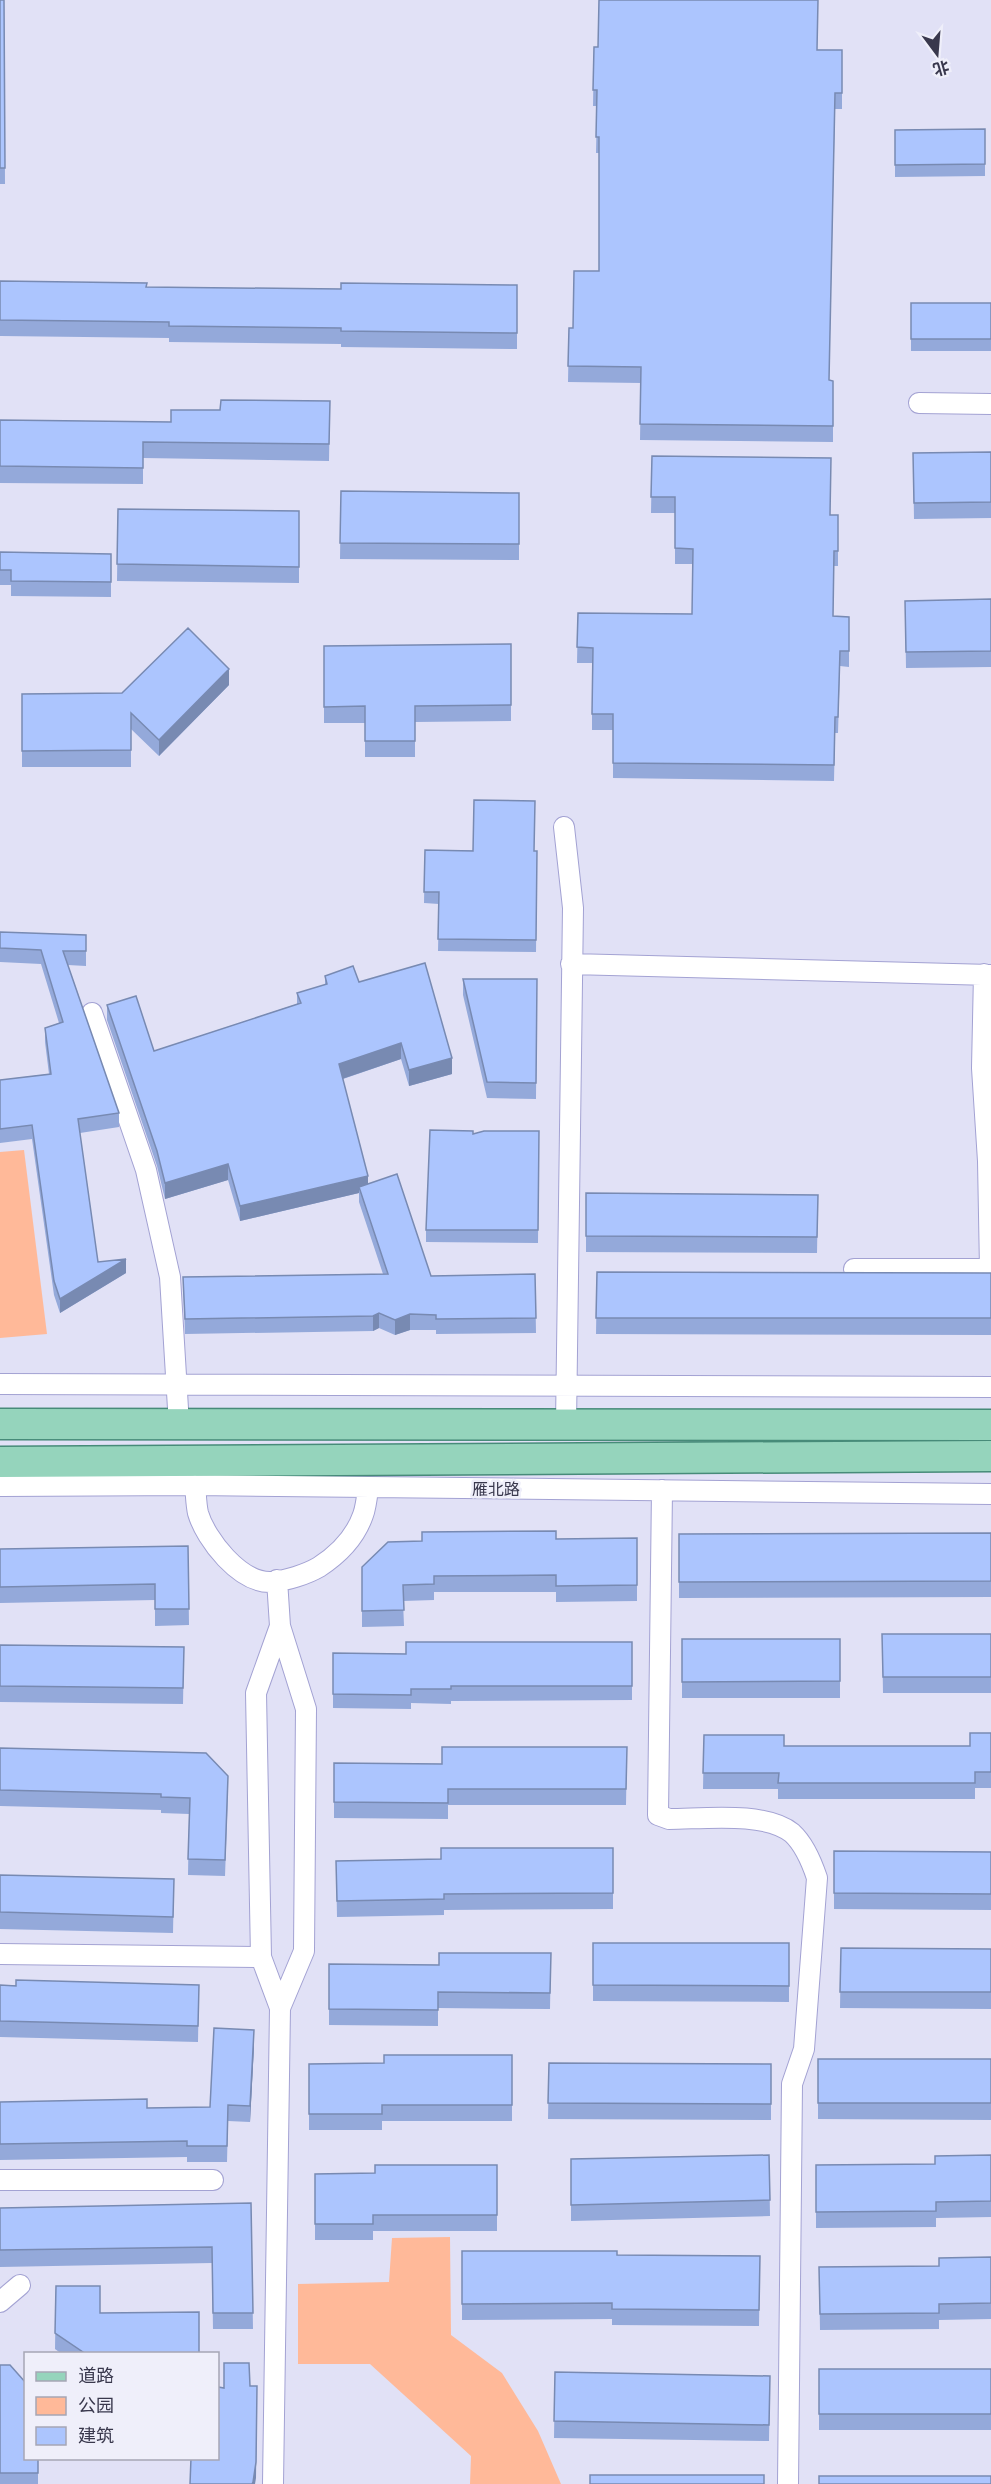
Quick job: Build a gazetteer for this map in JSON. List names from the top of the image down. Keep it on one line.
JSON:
{"streets":{"main road":["雁北路"]},"legend":["道路","公园","建筑"],"north":"bottom"}
